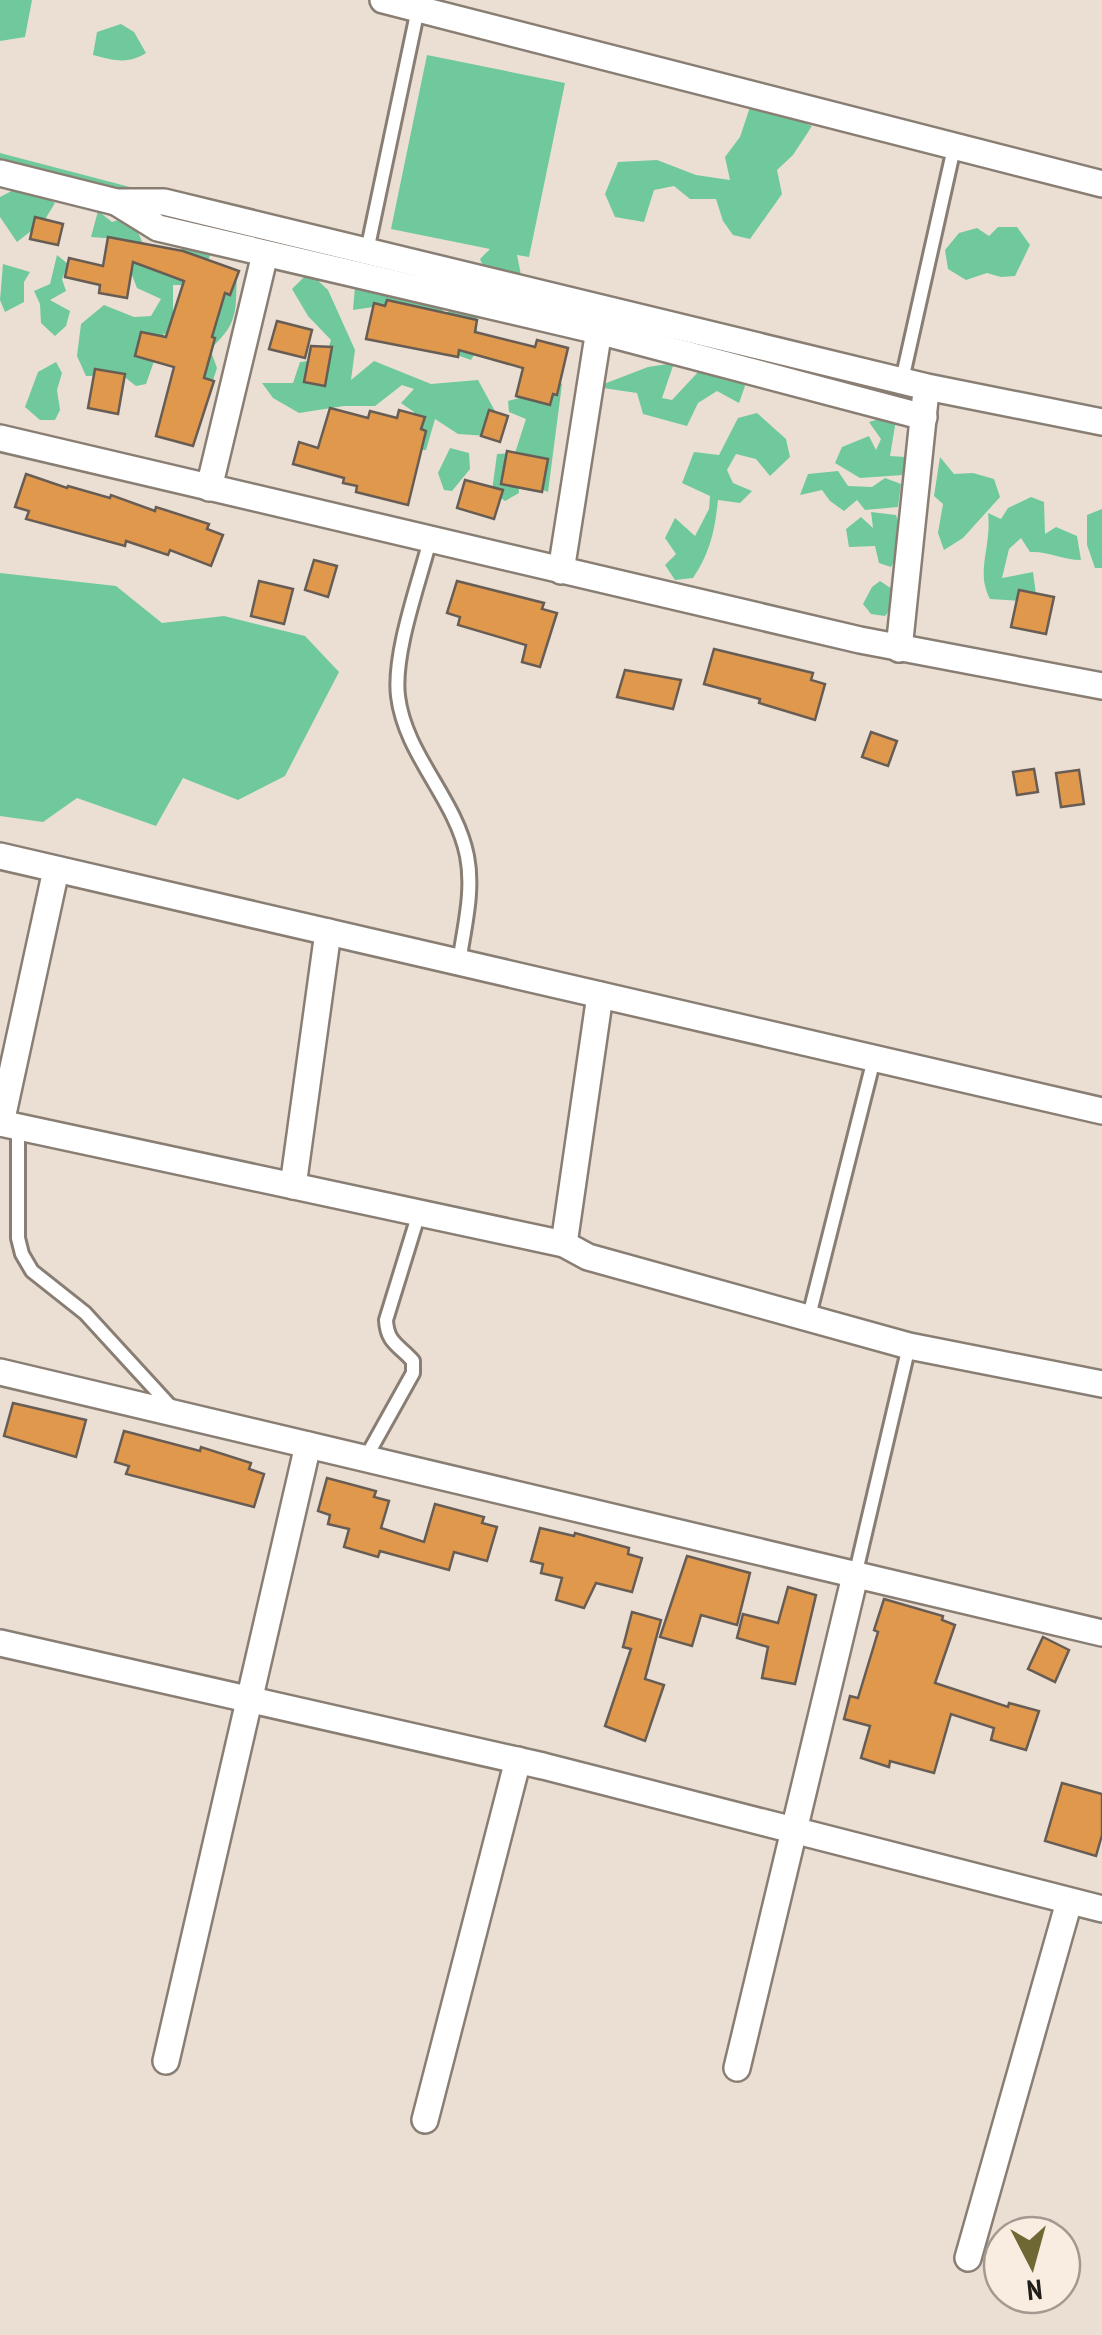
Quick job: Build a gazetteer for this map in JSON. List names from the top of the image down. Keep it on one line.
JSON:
{"north":"bottom"}
